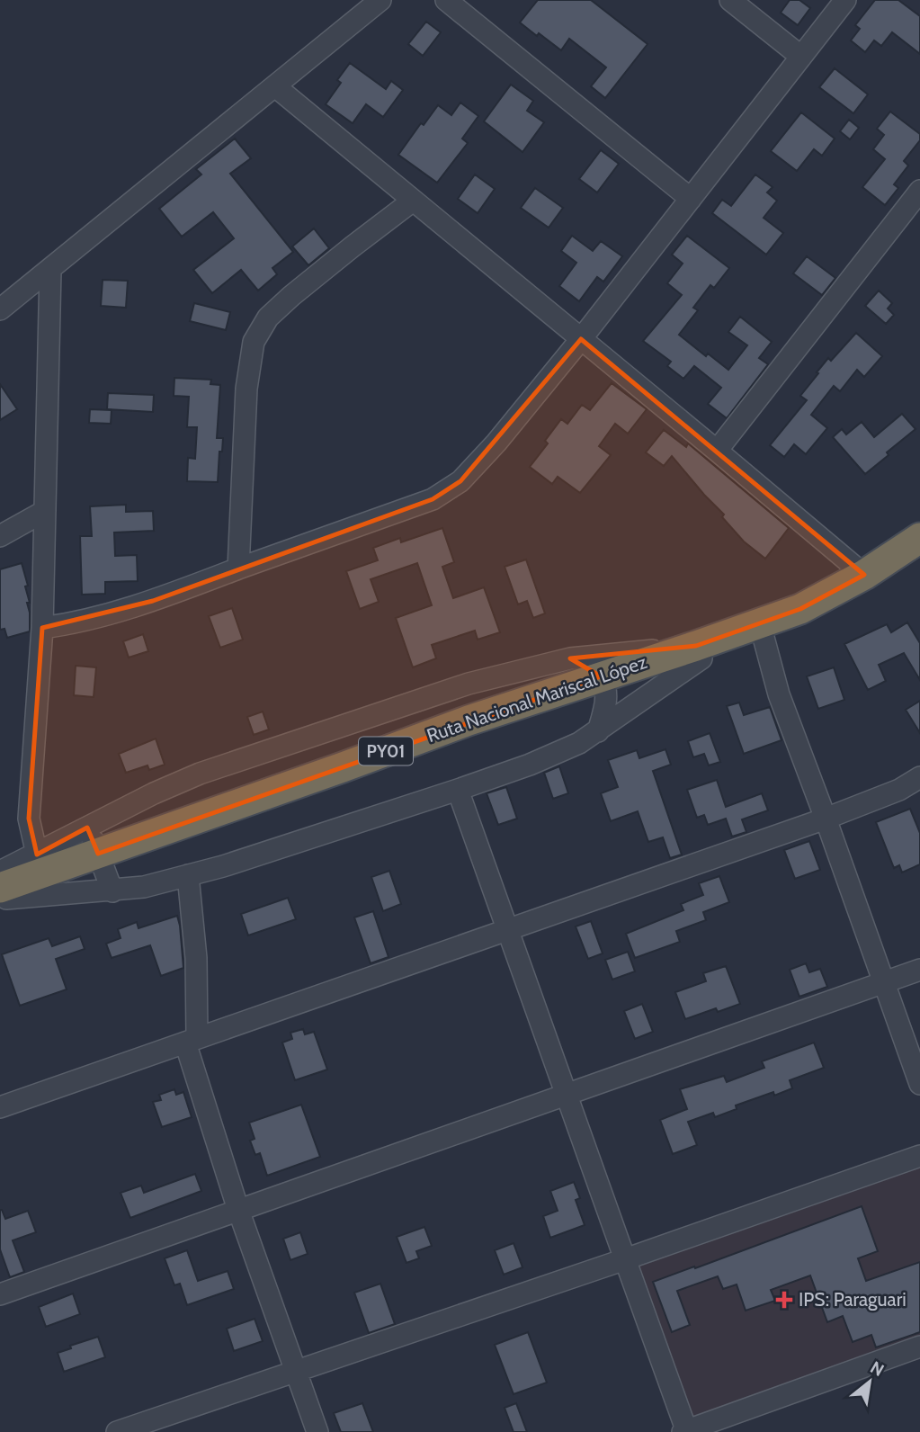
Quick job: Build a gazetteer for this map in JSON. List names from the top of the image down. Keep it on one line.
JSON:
{"streets":{"highway":["Ruta Nacional Mariscal López","PY01"]},"places":{"health":["IPS: Paraguari"]},"north":"top right"}
